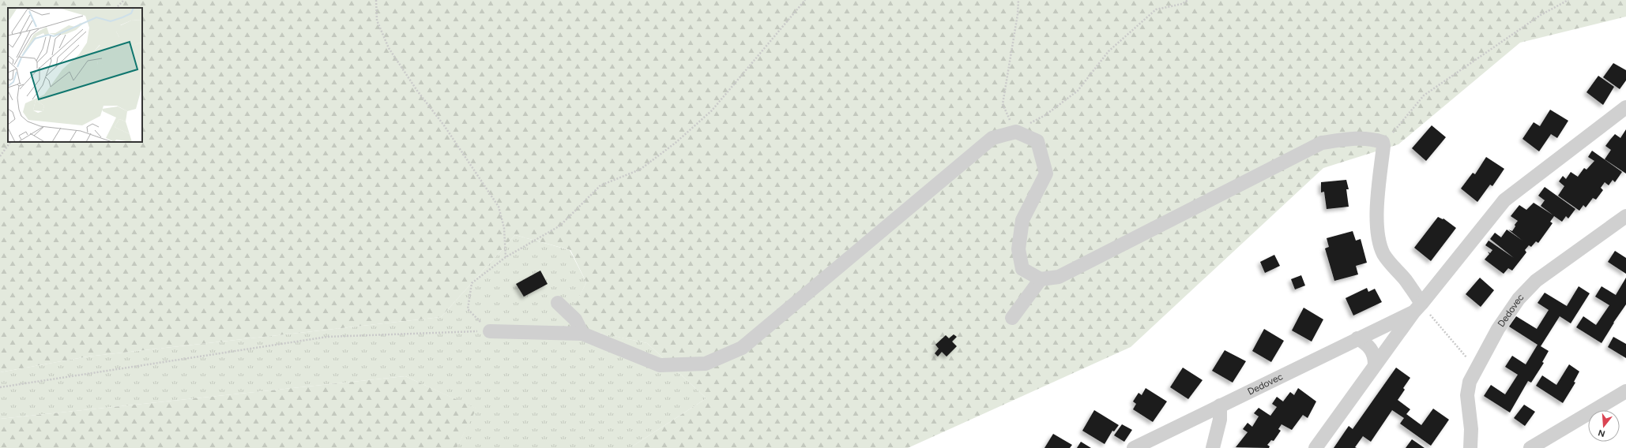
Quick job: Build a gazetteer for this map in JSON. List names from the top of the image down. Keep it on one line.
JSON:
{"streets":{"street":["Dedovec"]},"north":"bottom"}
